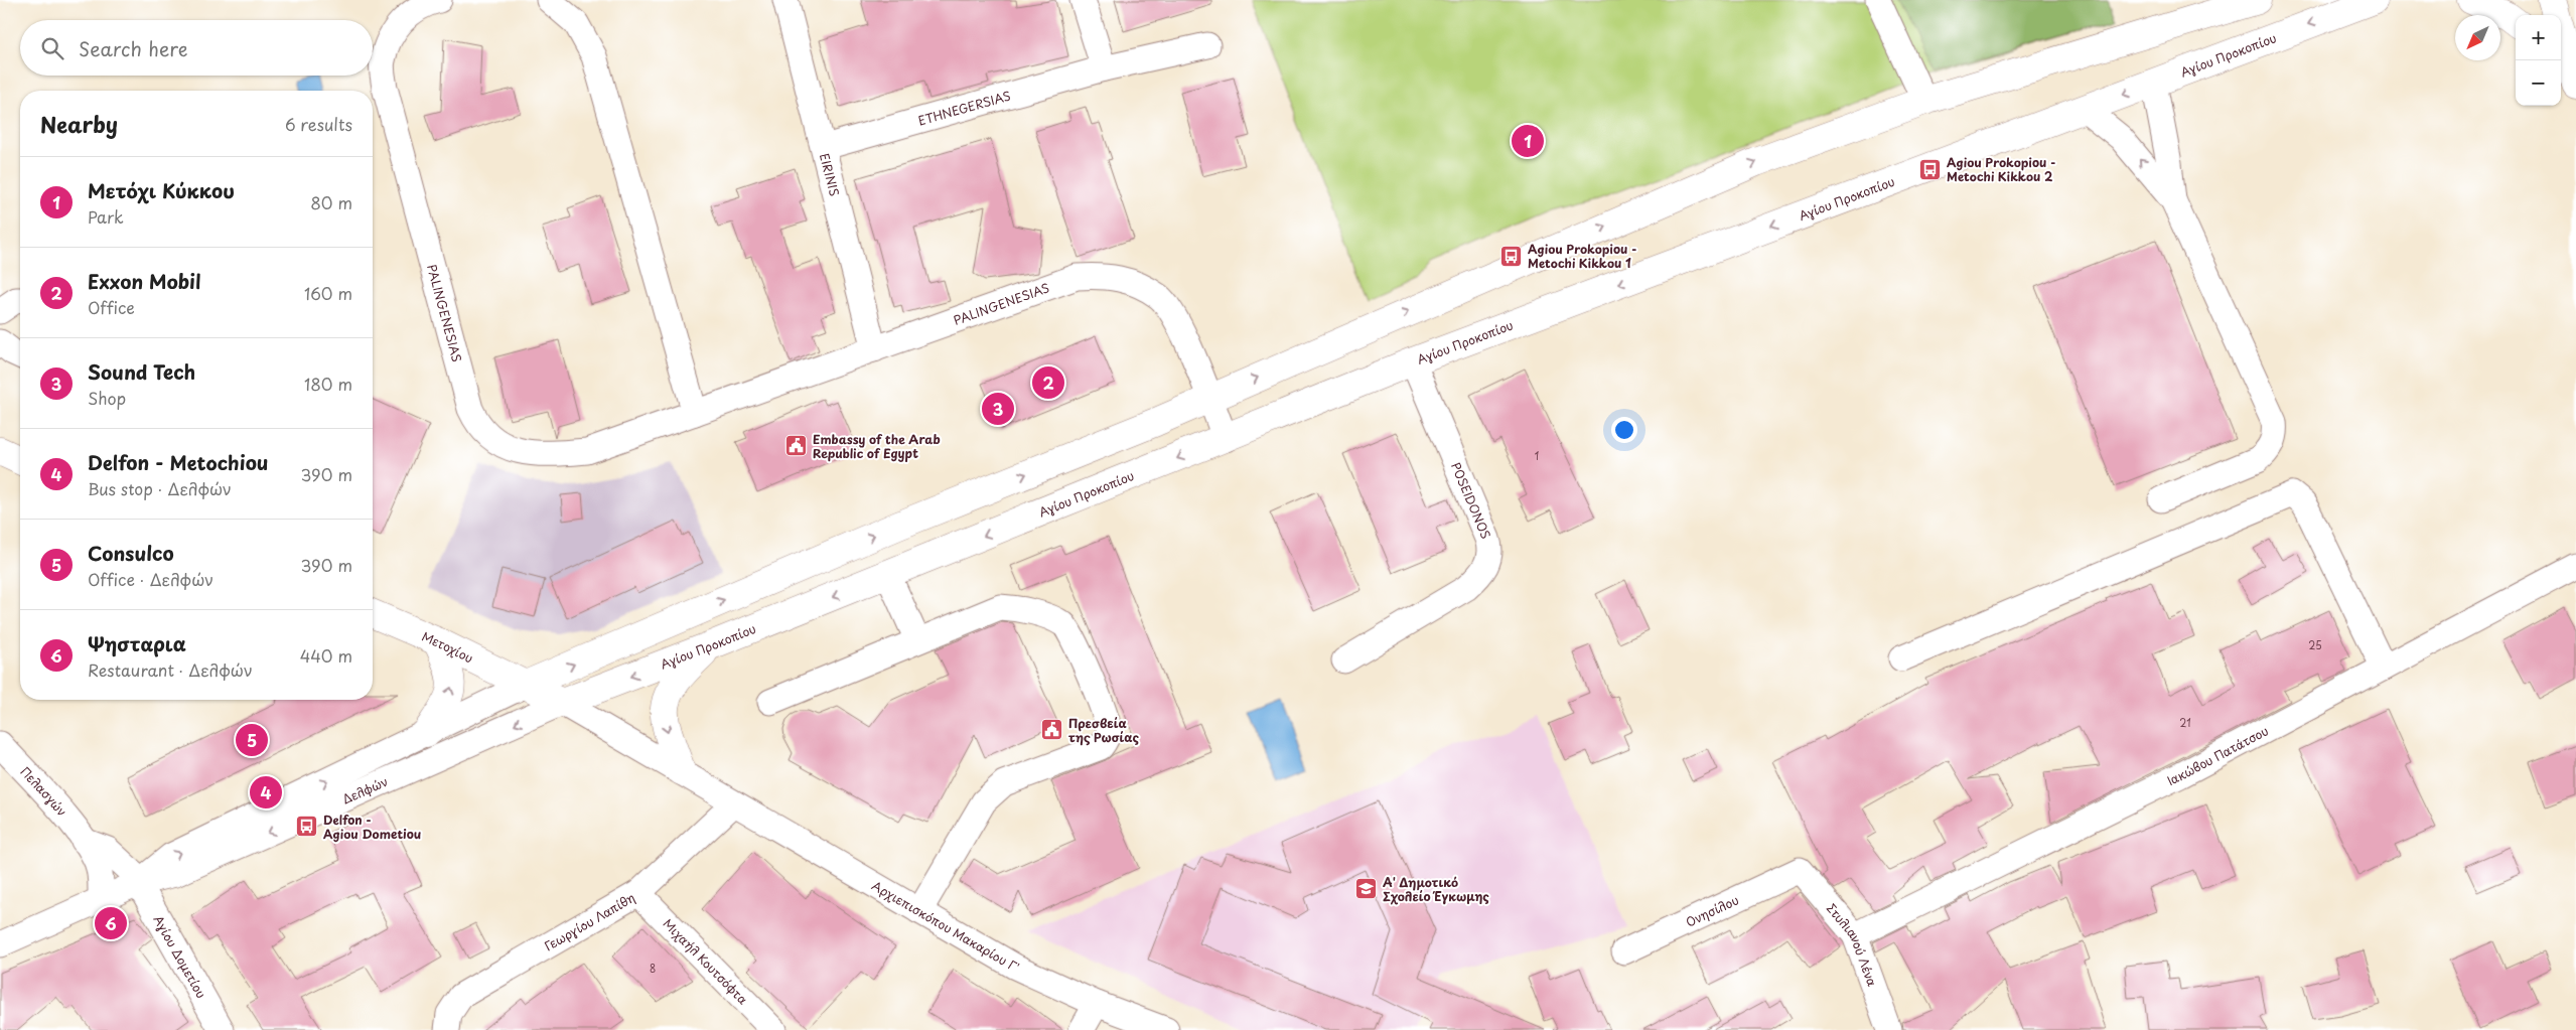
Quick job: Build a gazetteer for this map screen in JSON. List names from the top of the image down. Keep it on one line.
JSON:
{"streets":{"main road":["Αγίου Προκοπίου","Μετοχίου"],"street":["ETHNEGERSIAS","EIRINIS","PALINGENESIAS","POSEIDONOS","Ιακώβου Πατάτσου","Δελφών","Πελασγών","Ονησίλου","Γεωργίου Λαπίθη","Αρχιεπισκόπου Μακαρίου Γ'","Στυλιανού Λένα","Αγίου Δομετίου","Μιχαήλ Κουτσόφτα"]},"crossings":[["Αγίου Προκοπίου","PALINGENESIAS"],["Αγίου Προκοπίου","POSEIDONOS"],["Αγίου Προκοπίου","Μετοχίου"],["Αγίου Προκοπίου","Δελφών"],["ETHNEGERSIAS","EIRINIS"],["EIRINIS","PALINGENESIAS"],["Μετοχίου","Δελφών"],["Ιακώβου Πατάτσου","Στυλιανού Λένα"],["Δελφών","Πελασγών"],["Δελφών","Αγίου Δομετίου"],["Πελασγών","Αγίου Δομετίου"],["Ονησίλου","Στυλιανού Λένα"],["Γεωργίου Λαπίθη","Αρχιεπισκόπου Μακαρίου Γ'"],["Γεωργίου Λαπίθη","Μιχαήλ Κουτσόφτα"]],"places":{"bus stop":["Agiou Prokopiou - Metochi Kikkou 2","Agiou Prokopiou - Metochi Kikkou 1","Delfon - Agiou Dometiou"],"public building":["Embassy of the Arab Republic of Egypt","Πρεσβεία της Ρωσίας"],"school or university":["Α' Δημοτικό Σχολείο Έγκωμης"]},"house_numbers":["1","25","21","8"],"north":"bottom left","page":{"map_buttons":["+","−"],"search":"Search here","heading":["Nearby","6 results"],"pins":["1","2","3","5","4","6"],"list":[{"mark":"1","name":"Μετόχι Κύκκου","note":"Park","value":"80 m"},{"mark":"2","name":"Exxon Mobil","note":"Office","value":"160 m"},{"mark":"3","name":"Sound Tech","note":"Shop","value":"180 m"},{"mark":"4","name":"Delfon - Metochiou","note":"Bus stop · Δελφών","value":"390 m"},{"mark":"5","name":"Consulco","note":"Office · Δελφών","value":"390 m"},{"mark":"6","name":"Ψησταρια","note":"Restaurant · Δελφών","value":"440 m"}]}}
